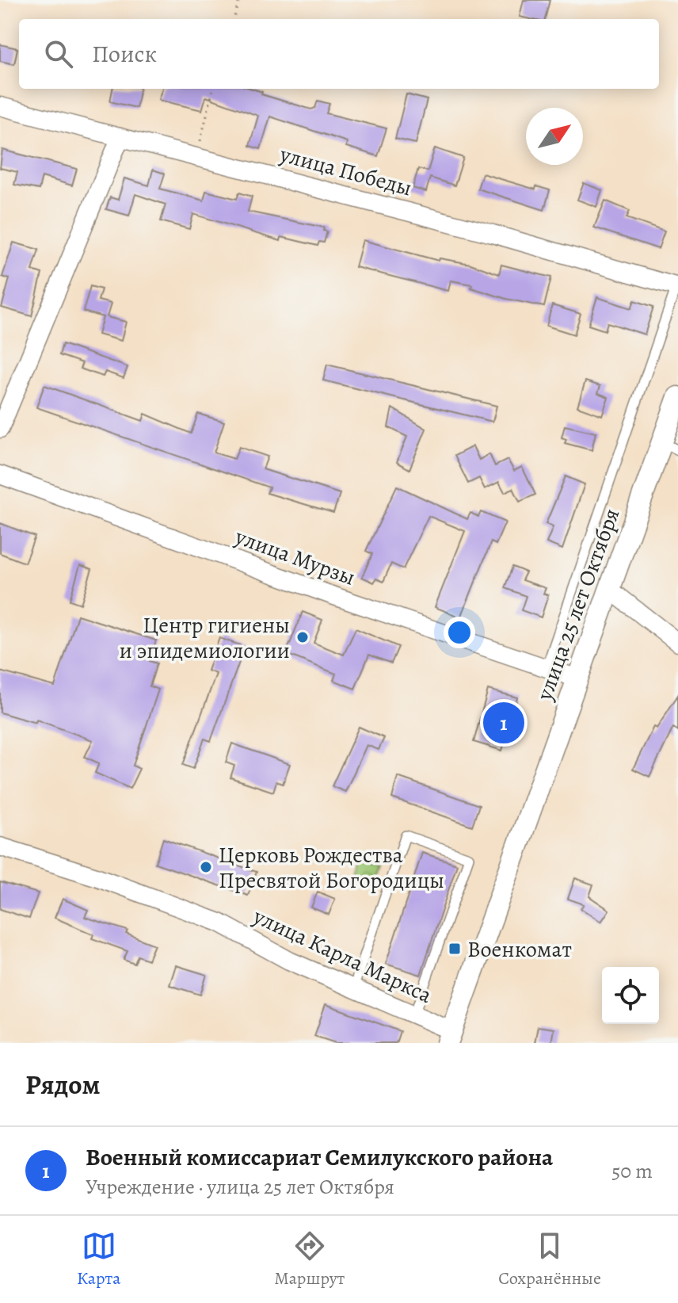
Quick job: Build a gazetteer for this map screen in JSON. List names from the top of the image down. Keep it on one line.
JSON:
{"streets":{"street":["улица Победы","улица Мурзы","улица 25 лет Октября","улица Карла Маркса"]},"crossings":[["улица Мурзы","улица 25 лет Октября"],["улица 25 лет Октября","улица Карла Маркса"]],"places":{"other":["Центр гигиены и эпидемиологии","Церковь Рождества Пресвятой Богородицы"],"transit":["Военкомат"]},"north":"top right","page":{"search":"Поиск","pins":"1","heading":"Рядом","list":[{"mark":"1","name":"Военный комиссариат Семилукского района","note":"Учреждение · улица 25 лет Октября","value":"50 m"}],"nav":["Карта","Маршрут","Сохранённые"]}}
